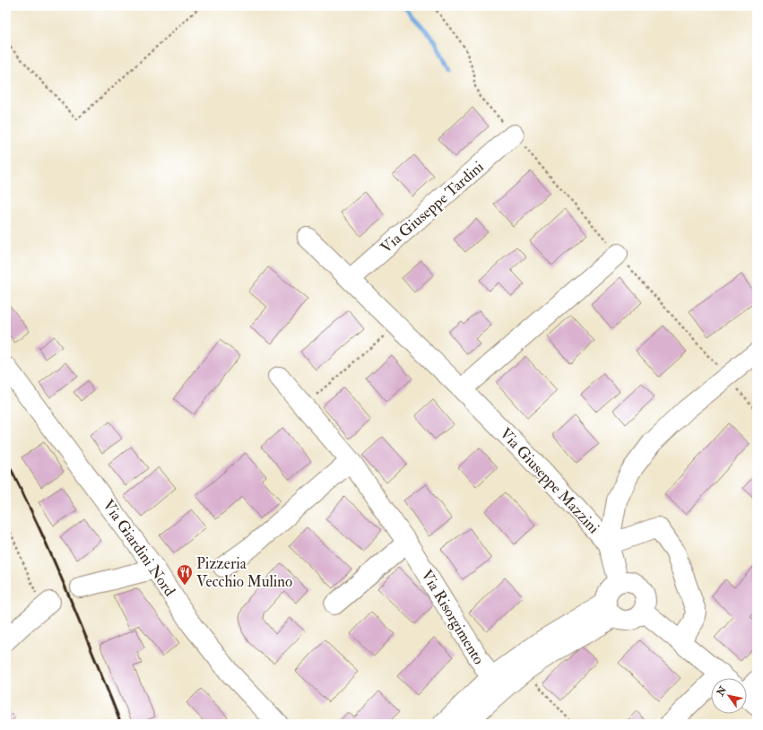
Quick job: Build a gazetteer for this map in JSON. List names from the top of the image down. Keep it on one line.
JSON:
{"streets":{"street":["Via Giuseppe Tardini","Via Giuseppe Mazzini","Via Giardini Nord","Via Risorgimento"]},"crossings":[["Via Giuseppe Tardini","Via Giuseppe Mazzini"]],"places":{"restaurant":["Pizzeria Vecchio Mulino"]},"north":"top left"}
